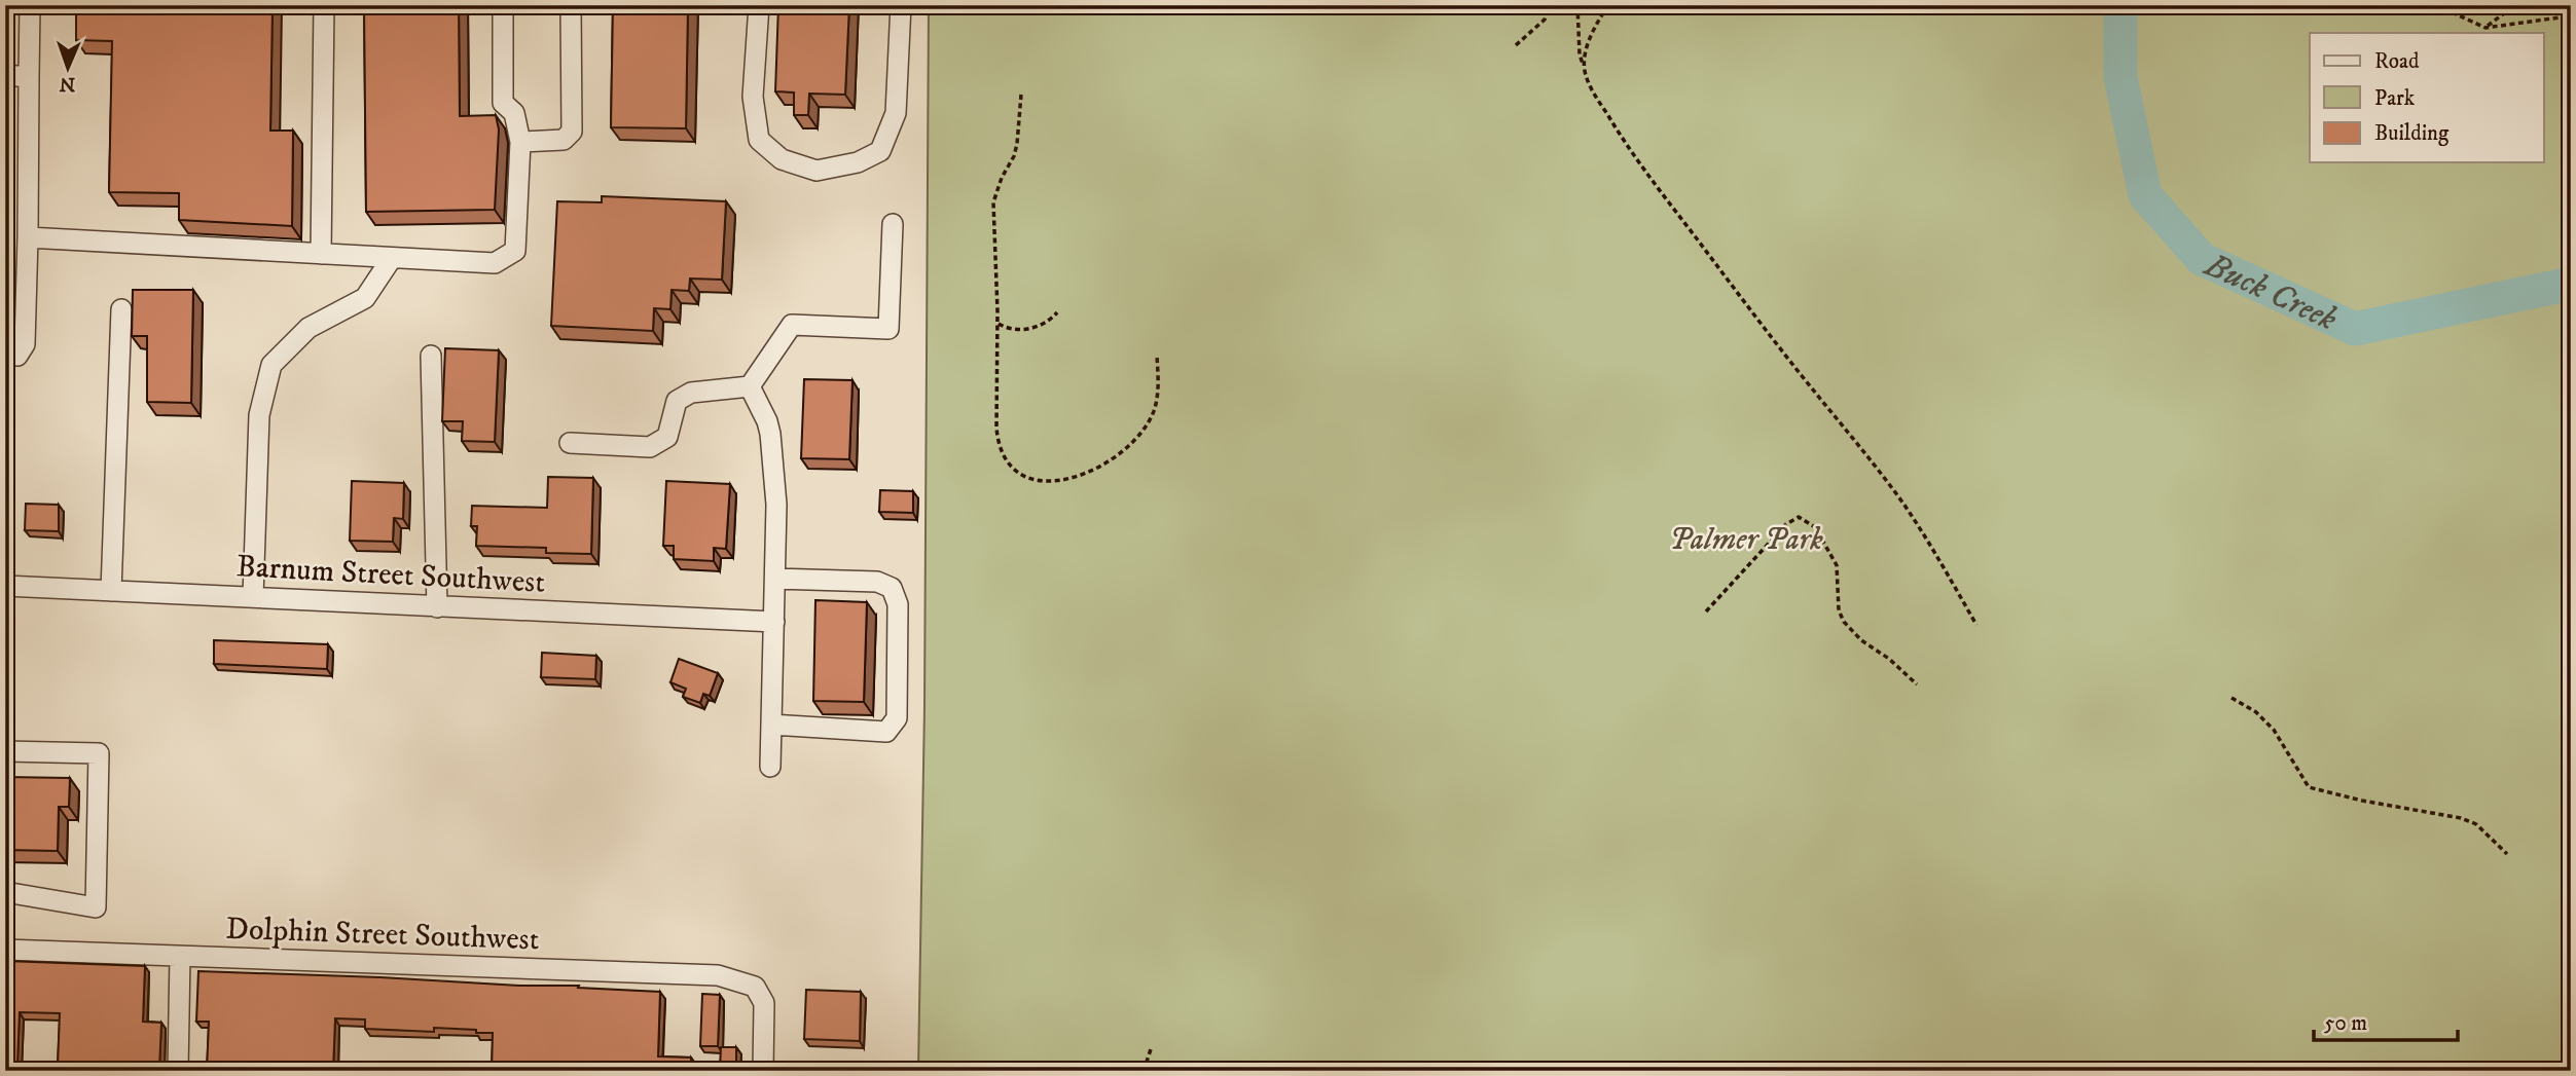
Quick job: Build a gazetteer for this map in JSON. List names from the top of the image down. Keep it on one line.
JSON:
{"streets":{"street":["Barnum Street Southwest","Dolphin Street Southwest"]},"water":["Buck Creek"],"parks":["Palmer Park"],"legend":["Road","Park","Building"],"scale_bar":"50 m","north":"bottom"}
